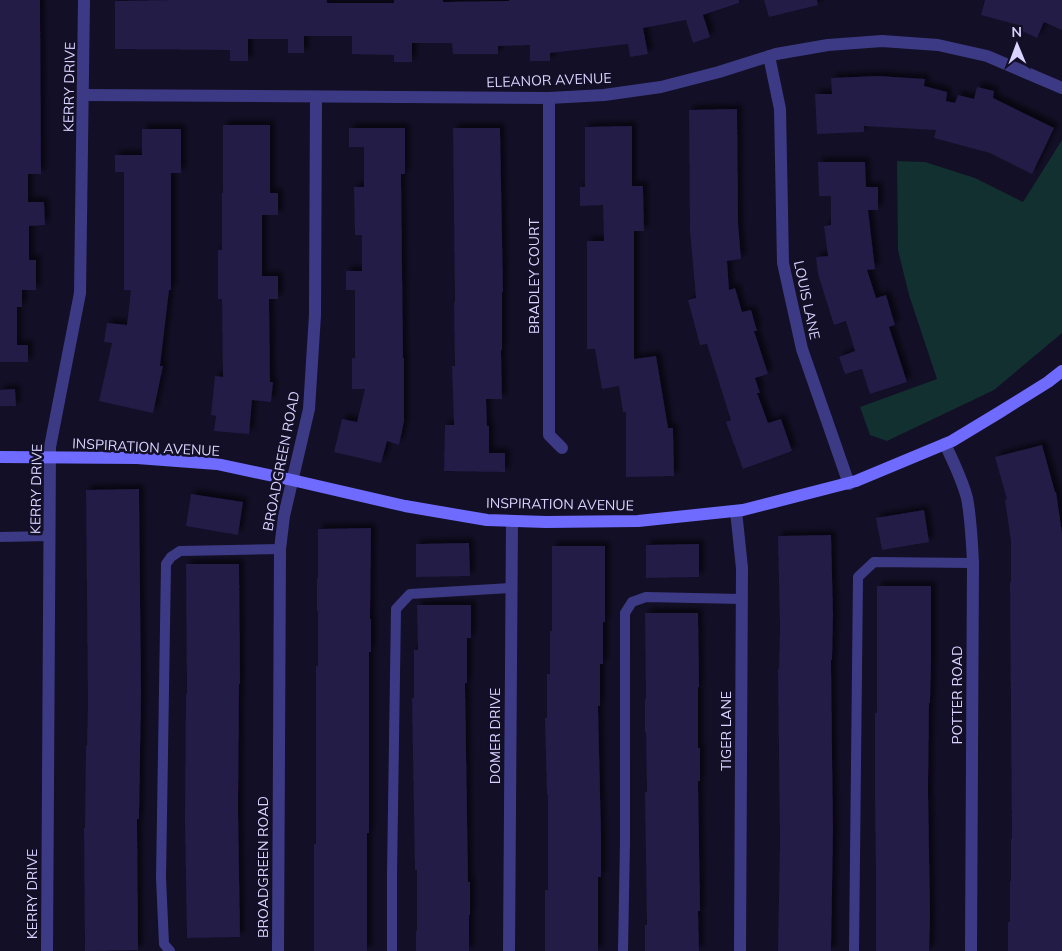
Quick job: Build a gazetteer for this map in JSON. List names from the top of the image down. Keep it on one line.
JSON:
{"streets":{"street":["ELEANOR AVENUE","KERRY DRIVE","BRADLEY COURT","LOUIS LANE","INSPIRATION AVENUE","BROADGREEN ROAD","POTTER ROAD","TIGER LANE","DOMER DRIVE"]},"crossings":[["ELEANOR AVENUE","KERRY DRIVE"],["ELEANOR AVENUE","BRADLEY COURT"],["ELEANOR AVENUE","LOUIS LANE"],["ELEANOR AVENUE","BROADGREEN ROAD"],["KERRY DRIVE","INSPIRATION AVENUE"],["LOUIS LANE","INSPIRATION AVENUE"],["INSPIRATION AVENUE","BROADGREEN ROAD"],["INSPIRATION AVENUE","POTTER ROAD"],["INSPIRATION AVENUE","TIGER LANE"],["INSPIRATION AVENUE","DOMER DRIVE"]],"north":"top"}
